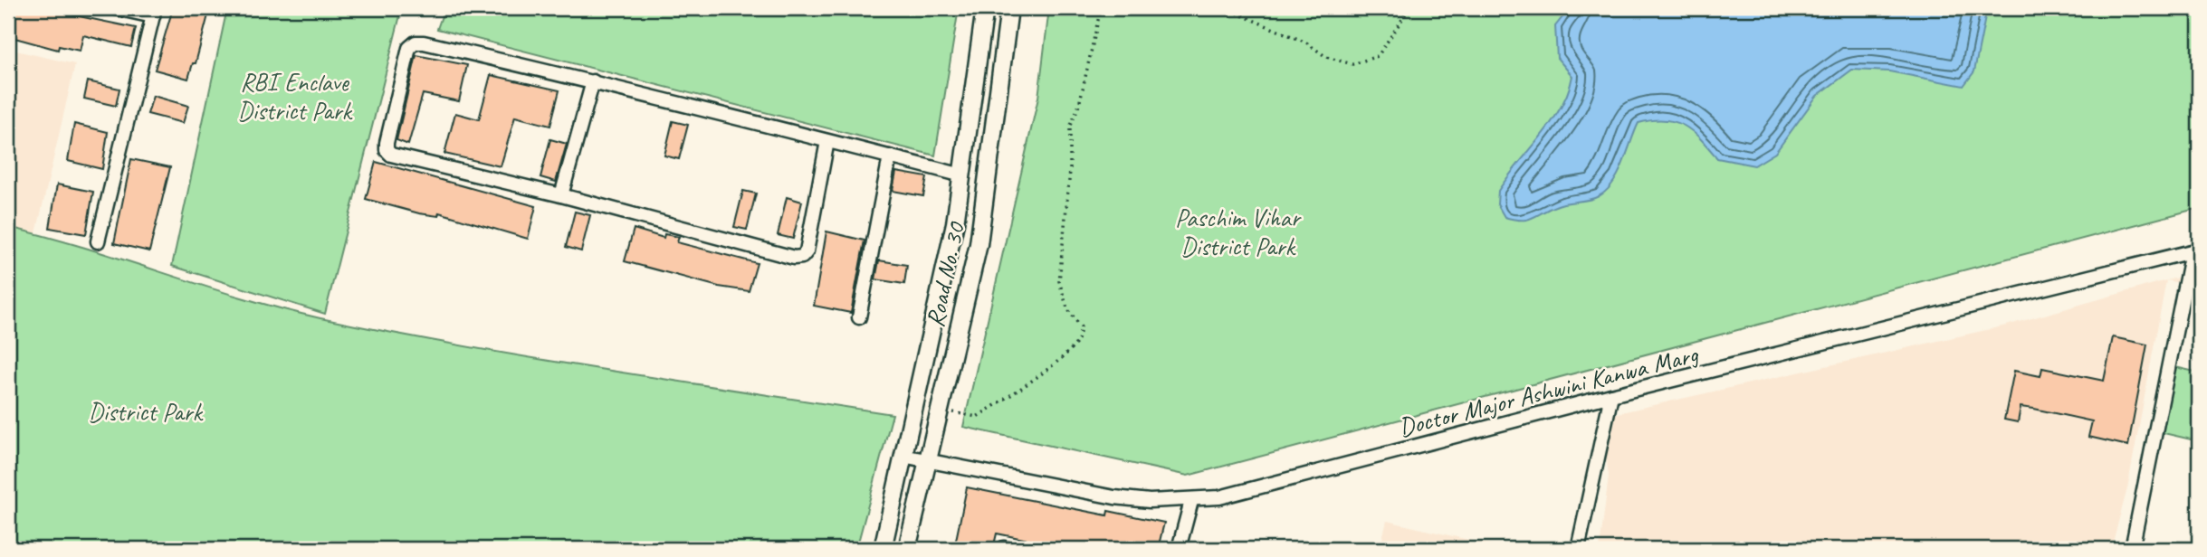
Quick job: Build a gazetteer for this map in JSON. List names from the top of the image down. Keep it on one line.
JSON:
{"streets":{"street":["Road No. 30","Doctor Major Ashwini Kanwa Marg"]},"crossings":[["Road No. 30","Doctor Major Ashwini Kanwa Marg"]],"parks":["RBI Enclave District Park","Paschim Vihar District Park","District Park"]}
